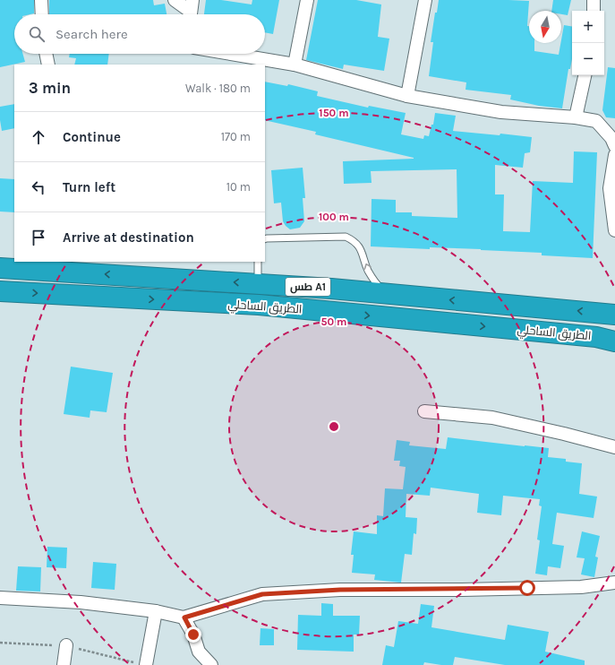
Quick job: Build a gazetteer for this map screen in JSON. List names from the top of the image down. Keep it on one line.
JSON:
{"streets":{"highway":["طس A1","الطريق الساحلي"]},"north":"bottom","page":{"map_buttons":["+","−"],"search":"Search here","heading":["3 min","Walk · 180 m"],"list":[["Continue","170 m"],["Turn left","10 m"],"Arrive at destination"]},"rings":["150 m","100 m","50 m"]}
